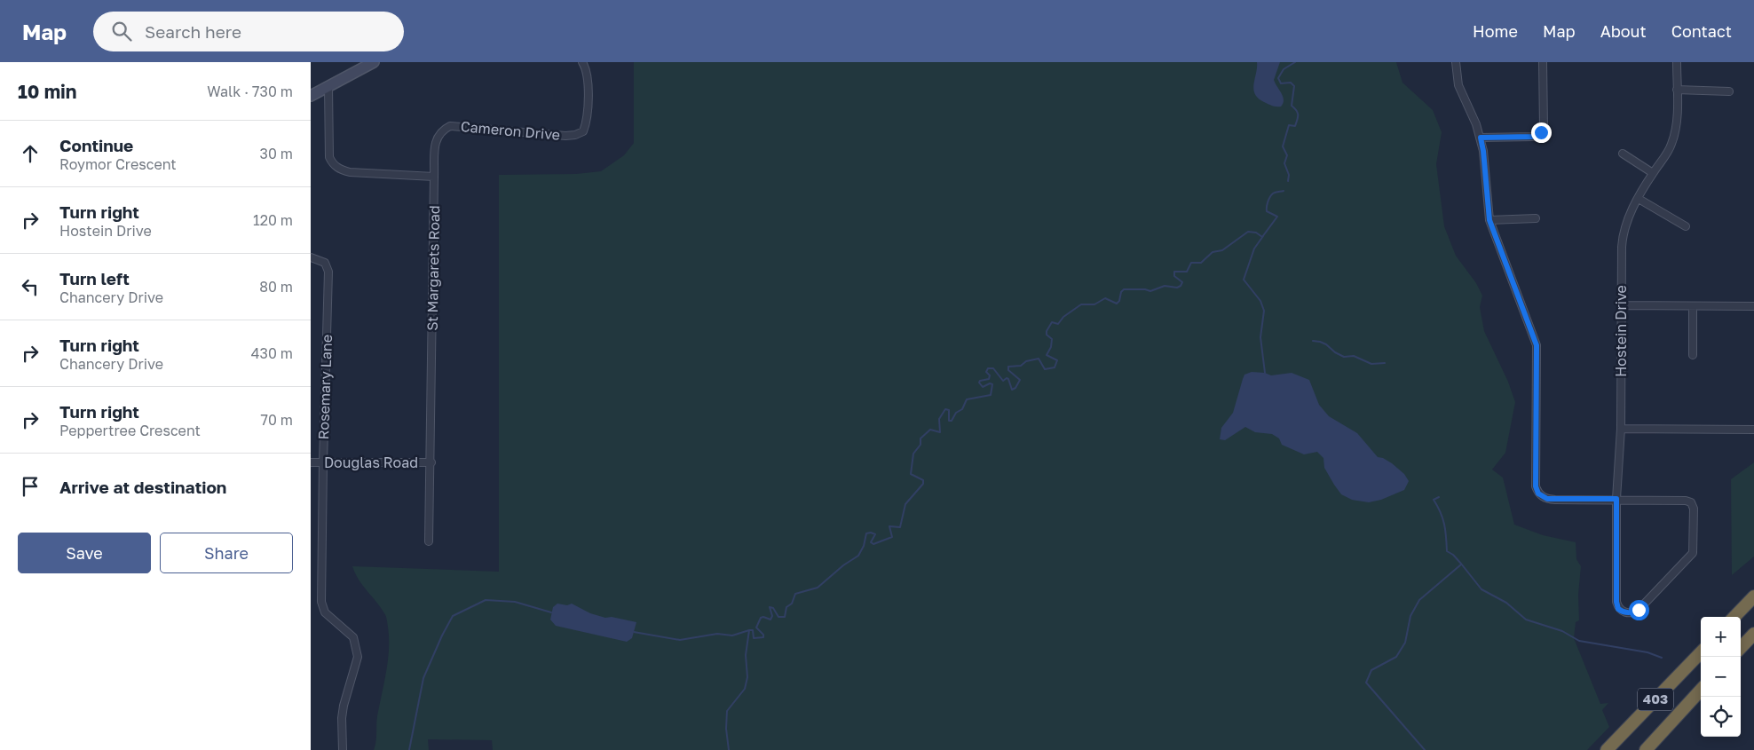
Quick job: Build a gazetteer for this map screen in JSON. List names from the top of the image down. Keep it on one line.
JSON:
{"streets":{"highway":["403"],"street":["Cameron Drive","St Margarets Road","Hostein Drive","Rosemary Lane","Douglas Road"]},"crossings":[["Cameron Drive","St Margarets Road"],["St Margarets Road","Douglas Road"],["Rosemary Lane","Douglas Road"]],"page":{"header":"Map","search":"Search here","nav":["Home","Map","About","Contact"],"heading":["10 min","Walk · 730 m"],"list":[["Continue","Roymor Crescent","30 m"],["Turn right","Hostein Drive","120 m"],["Turn left","Chancery Drive","80 m"],["Turn right","Chancery Drive","430 m"],["Turn right","Peppertree Crescent","70 m"],"Arrive at destination"],"buttons":["Save","Share"],"map_buttons":["+","−"]}}
